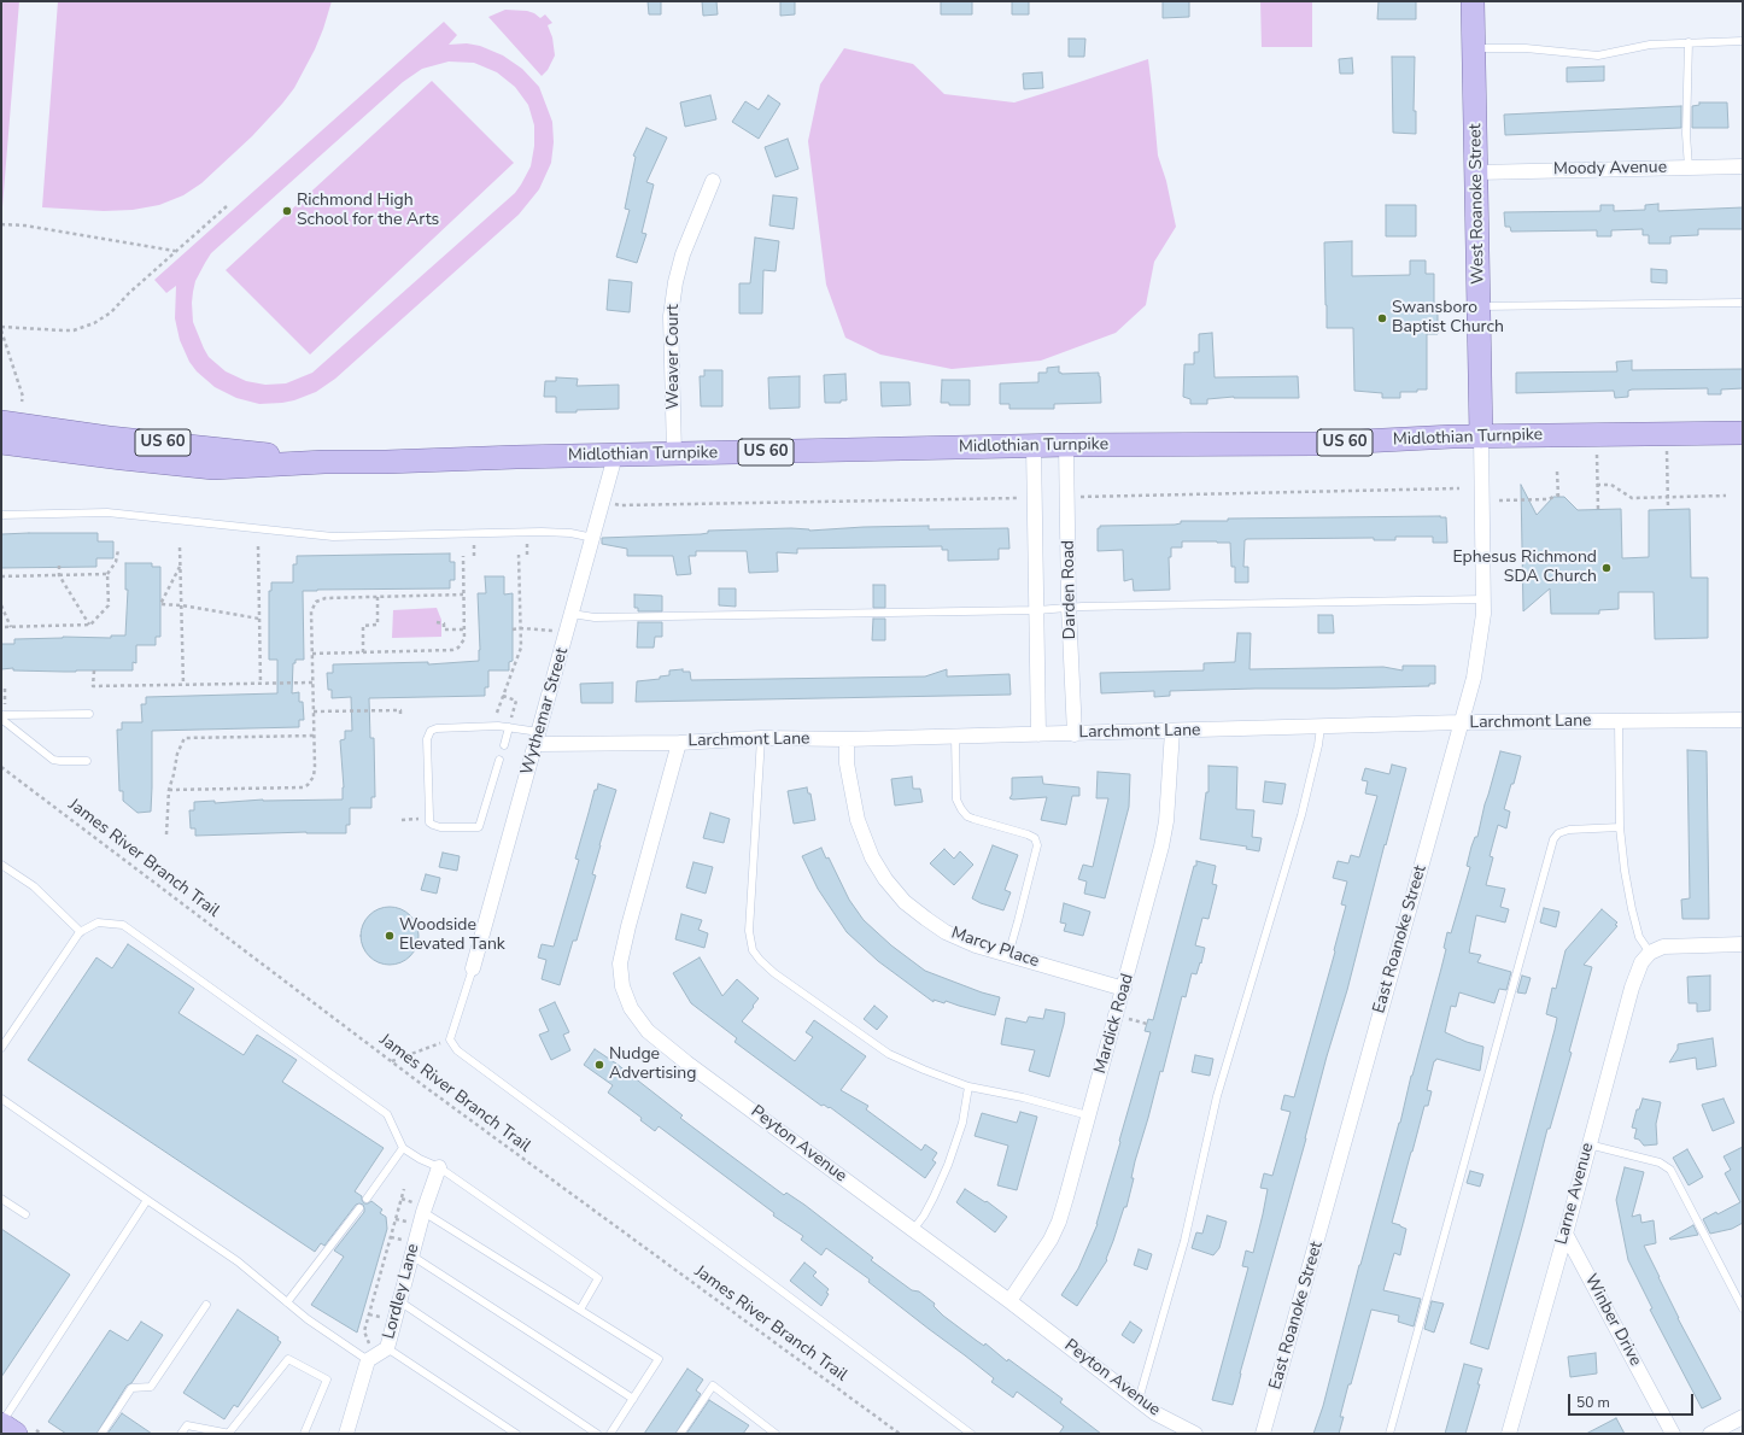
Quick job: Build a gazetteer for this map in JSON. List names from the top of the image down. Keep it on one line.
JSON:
{"streets":{"main road":["West Roanoke Street","Midlothian Turnpike","US 60"],"street":["Moody Avenue","Weaver Court","Darden Road","Wythemar Street","Larchmont Lane","East Roanoke Street","Marcy Place","Mardick Road","Peyton Avenue","Larne Avenue","Lordley Lane","Winber Drive"],"path":["James River Branch Trail"]},"crossings":[["Moody Avenue","West Roanoke Street"],["West Roanoke Street","Midlothian Turnpike"],["West Roanoke Street","East Roanoke Street"],["Weaver Court","Midlothian Turnpike"],["Midlothian Turnpike","Darden Road"],["Midlothian Turnpike","Wythemar Street"],["Midlothian Turnpike","East Roanoke Street"],["Darden Road","Larchmont Lane"],["Wythemar Street","Larchmont Lane"],["Larchmont Lane","East Roanoke Street"],["Larchmont Lane","Marcy Place"],["Larchmont Lane","Mardick Road"],["Larchmont Lane","Peyton Avenue"],["Marcy Place","Mardick Road"],["Mardick Road","Peyton Avenue"],["Larne Avenue","Winber Drive"]],"places":["Richmond High School for the Arts","Swansboro Baptist Church","Ephesus Richmond SDA Church","Woodside Elevated Tank","Nudge Advertising"],"scale_bar":"50 m"}
